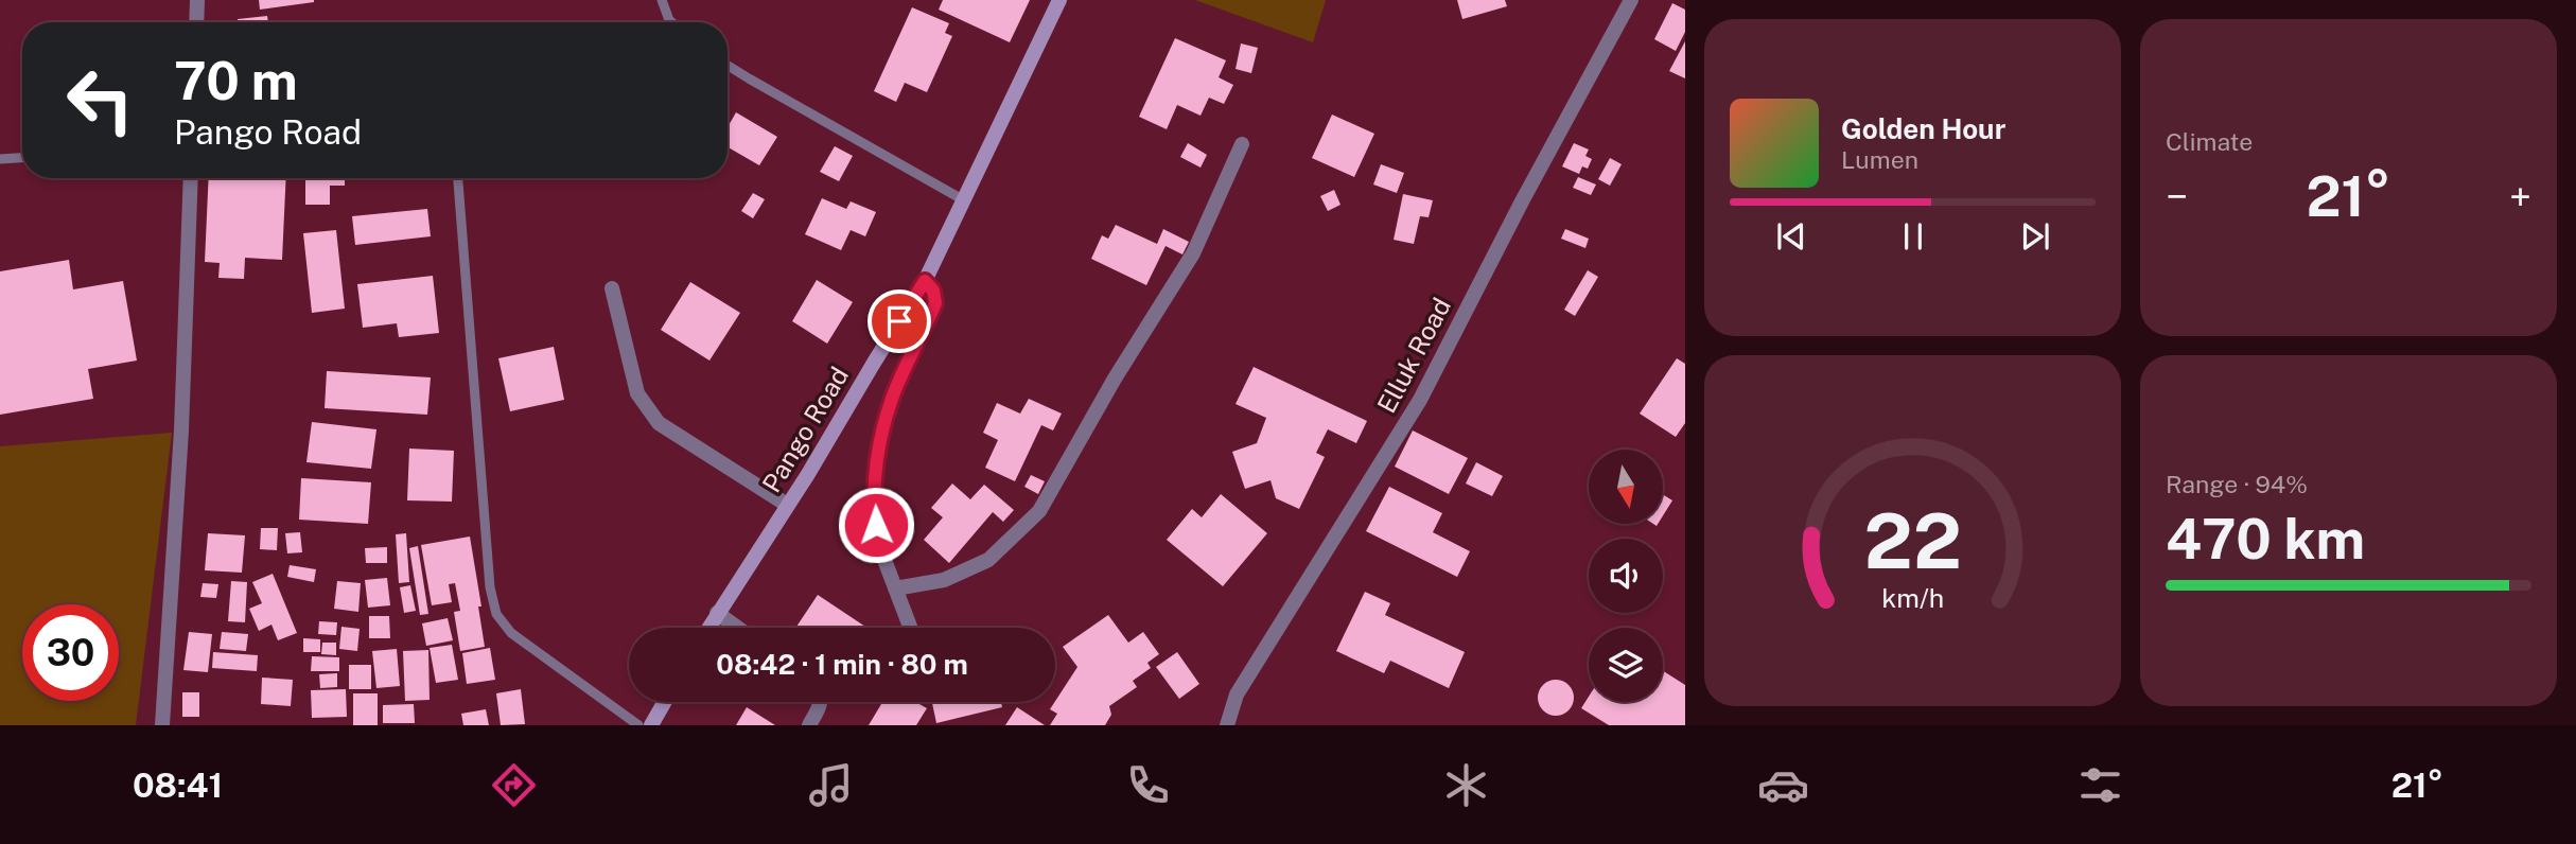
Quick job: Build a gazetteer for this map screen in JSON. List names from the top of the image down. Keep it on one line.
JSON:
{"streets":{"street":["Elluk Road","Pango Road"]},"north":"bottom","page":{"tile":["Climate",["Range · 94%","470 km"]],"turn":["70 m","Pango Road"],"song":["Golden Hour","Lumen"],"heat":["−","21°","+"],"limit":"30","trip":"08:42 · 1 min · 80 m","tabs":["08:41","21°"],"gauge":["22","km/h"]}}
